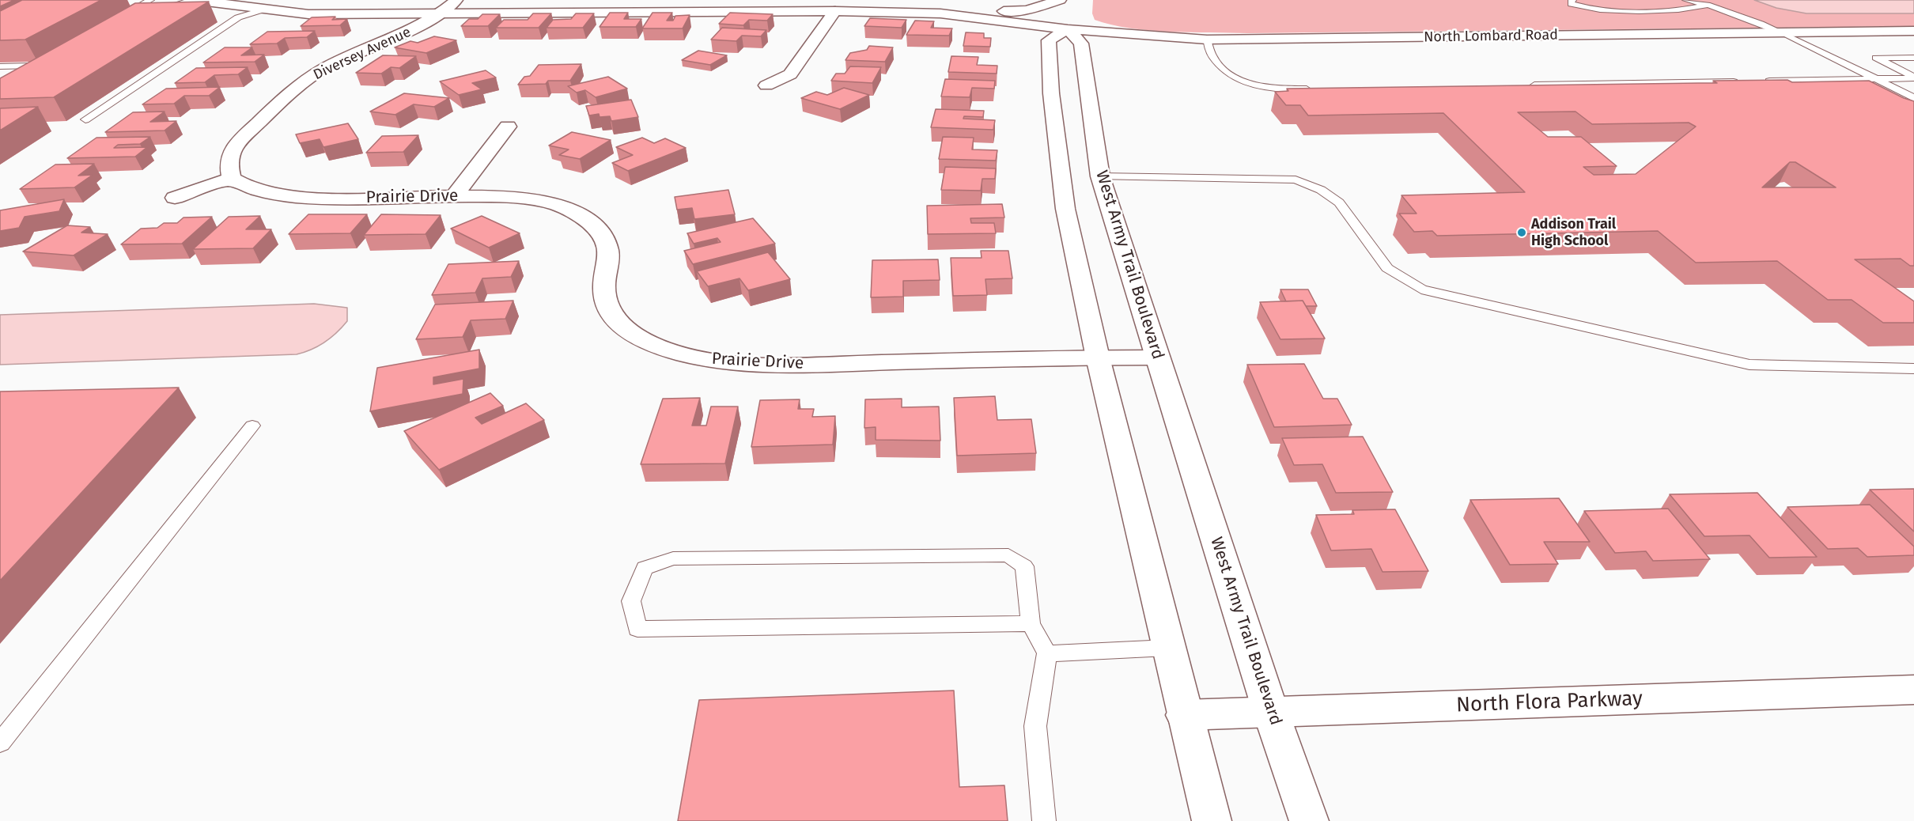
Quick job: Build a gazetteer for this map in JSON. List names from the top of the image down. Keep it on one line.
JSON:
{"streets":{"street":["North Lombard Road","Diversey Avenue","Prairie Drive","West Army Trail Boulevard","North Flora Parkway"]},"crossings":[["North Lombard Road","West Army Trail Boulevard"],["Diversey Avenue","Prairie Drive"],["Prairie Drive","West Army Trail Boulevard"],["West Army Trail Boulevard","North Flora Parkway"]],"places":["Addison Trail High School"]}
